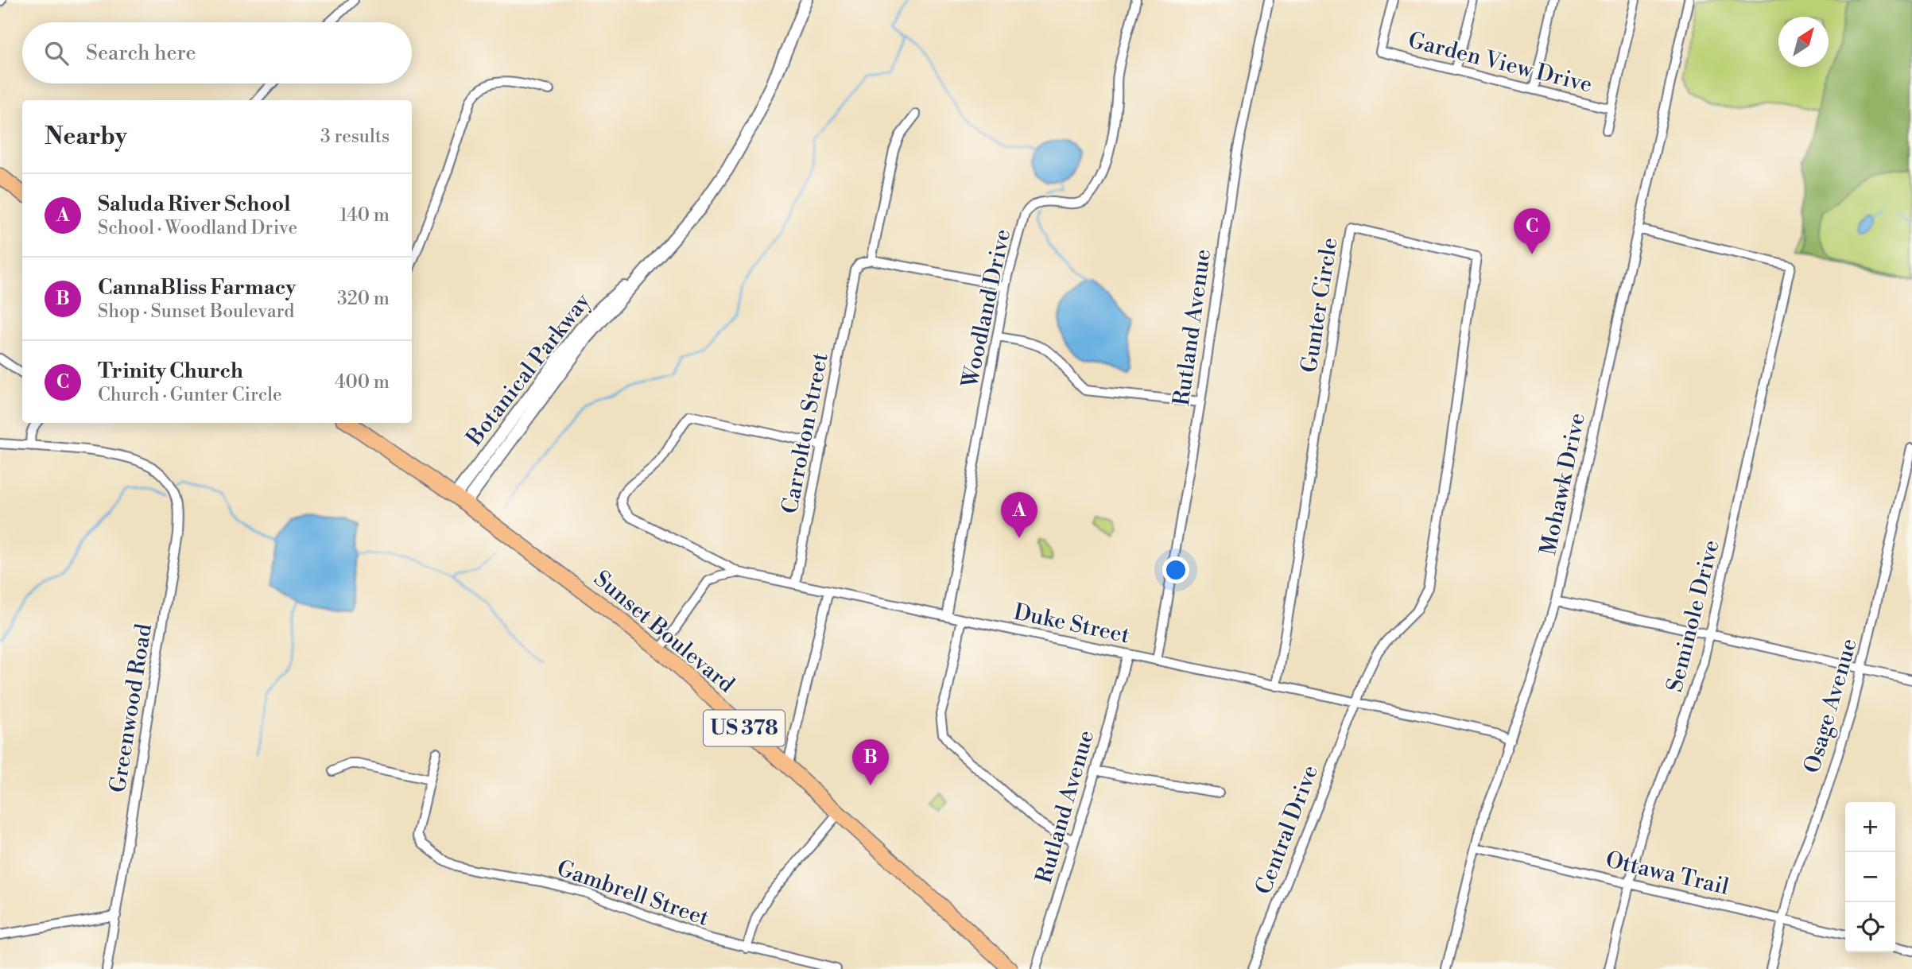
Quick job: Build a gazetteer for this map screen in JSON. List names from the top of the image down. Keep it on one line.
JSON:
{"streets":{"main road":["Sunset Boulevard","US 378"],"street":["Garden View Drive","Gunter Circle","Woodland Drive","Rutland Avenue","Botanical Parkway","Carrolton Street","Mohawk Drive","Seminole Drive","Duke Street","Osage Avenue","Greenwood Road","Central Drive","Ottawa Trail","Gambrell Street"]},"crossings":[["Gunter Circle","Duke Street"],["Gunter Circle","Central Drive"],["Woodland Drive","Duke Street"],["Rutland Avenue","Duke Street"],["Botanical Parkway","Sunset Boulevard"],["Carrolton Street","Duke Street"],["Mohawk Drive","Seminole Drive"],["Mohawk Drive","Duke Street"],["Mohawk Drive","Ottawa Trail"],["Seminole Drive","Ottawa Trail"],["Duke Street","Sunset Boulevard"],["Duke Street","Central Drive"],["Osage Avenue","Ottawa Trail"]],"north":"top right","page":{"search":"Search here","heading":["Nearby","3 results"],"list":[{"mark":"A","name":"Saluda River School","note":"School · Woodland Drive","value":"140 m"},{"mark":"B","name":"CannaBliss Farmacy","note":"Shop · Sunset Boulevard","value":"320 m"},{"mark":"C","name":"Trinity Church","note":"Church · Gunter Circle","value":"400 m"}],"pins":["C","A","B"],"map_buttons":["+","−"]}}
